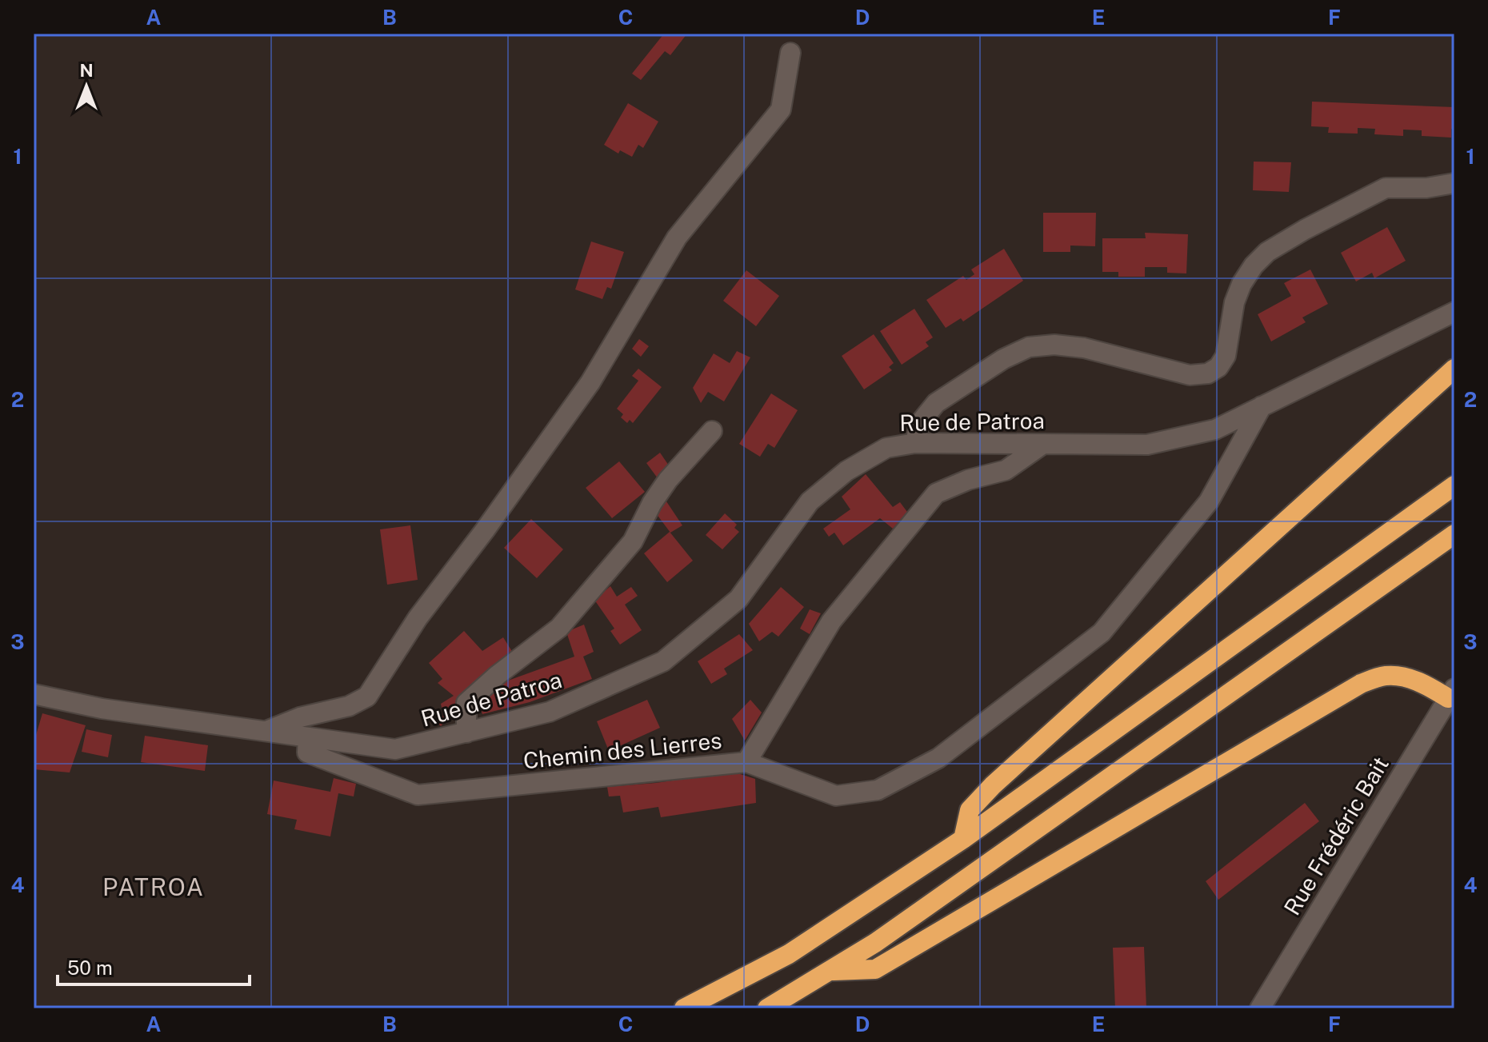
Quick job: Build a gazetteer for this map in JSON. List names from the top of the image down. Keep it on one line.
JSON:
{"streets":{"street":["Rue de Patroa","Chemin des Lierres","Rue Frédéric Bait"]},"crossings":[["Rue de Patroa","Chemin des Lierres"]],"districts":["PATROA"],"scale_bar":"50 m","north":"top","grid":{"columns":["A","B","C","D","E","F"],"rows":["1","2","3","4"]}}
